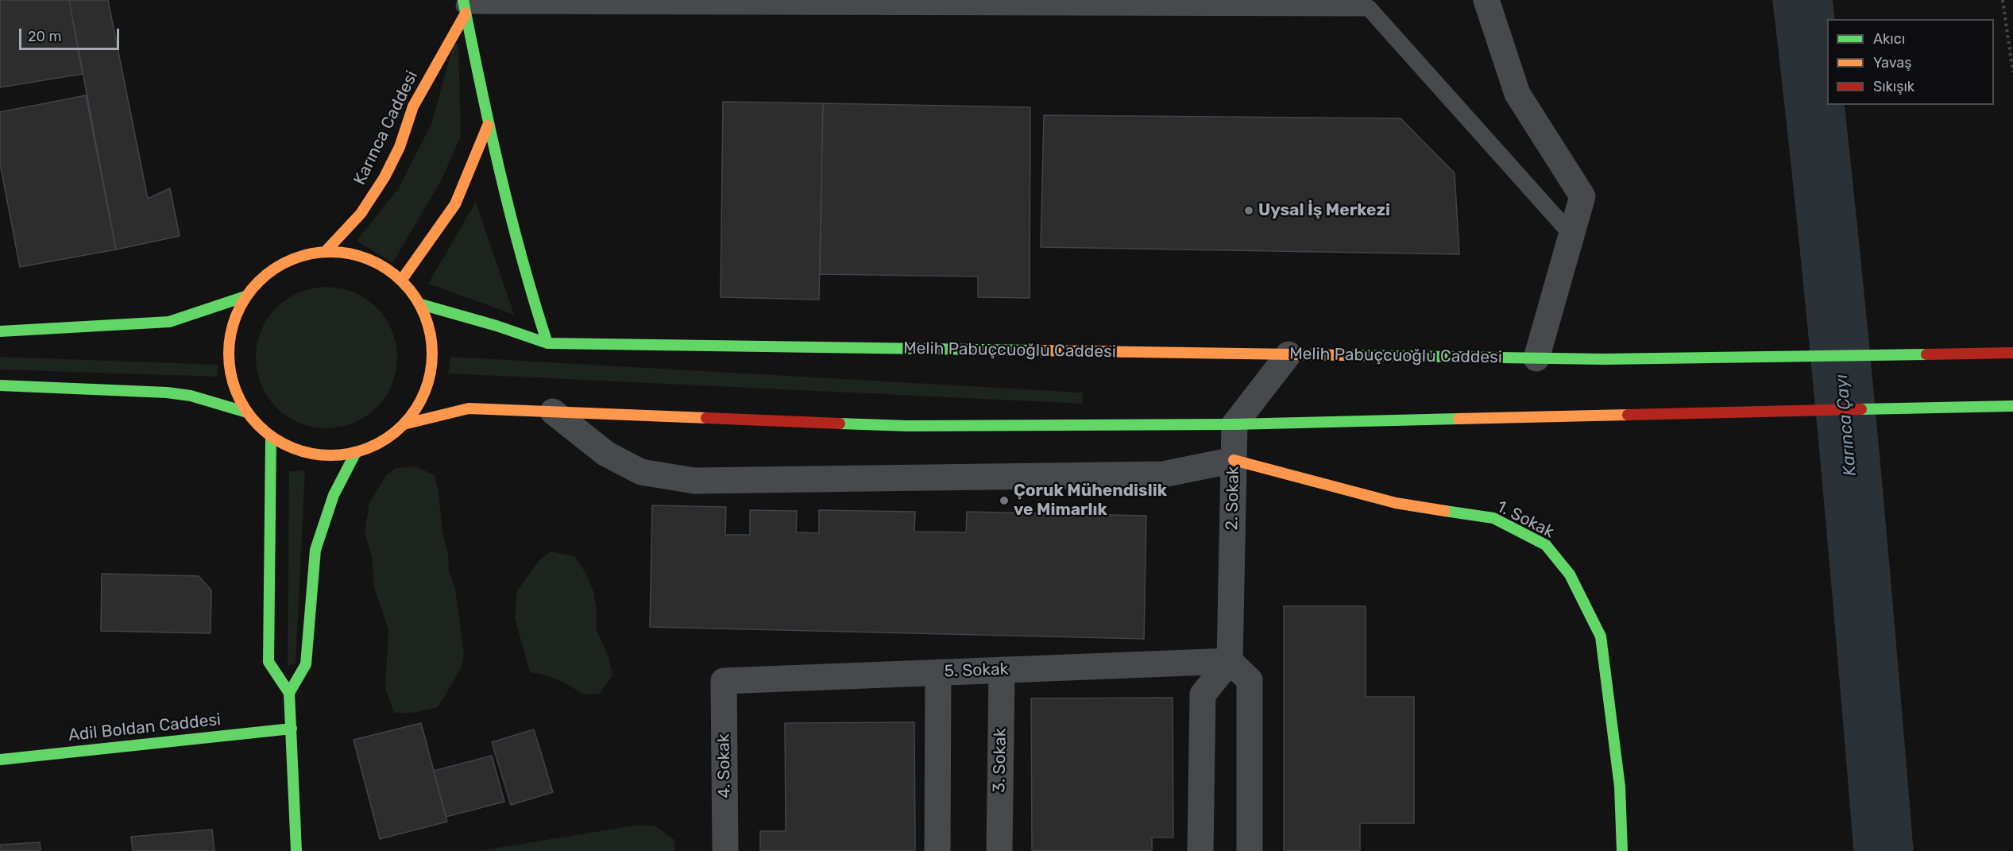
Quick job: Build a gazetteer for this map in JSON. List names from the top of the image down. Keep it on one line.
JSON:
{"streets":{"main road":["Karınca Caddesi","Melih Pabuçcuoğlu Caddesi","1. Sokak","Adil Boldan Caddesi"],"street":["2. Sokak","5. Sokak","3. Sokak","4. Sokak"]},"crossings":[["2. Sokak","1. Sokak"],["2. Sokak","5. Sokak"],["5. Sokak","3. Sokak"],["5. Sokak","4. Sokak"]],"water":["Karınca Çayı"],"places":["Uysal İş Merkezi","Çoruk Mühendislik ve Mimarlık"],"legend":["Akıcı","Yavaş","Sıkışık"],"scale_bar":"20 m"}
